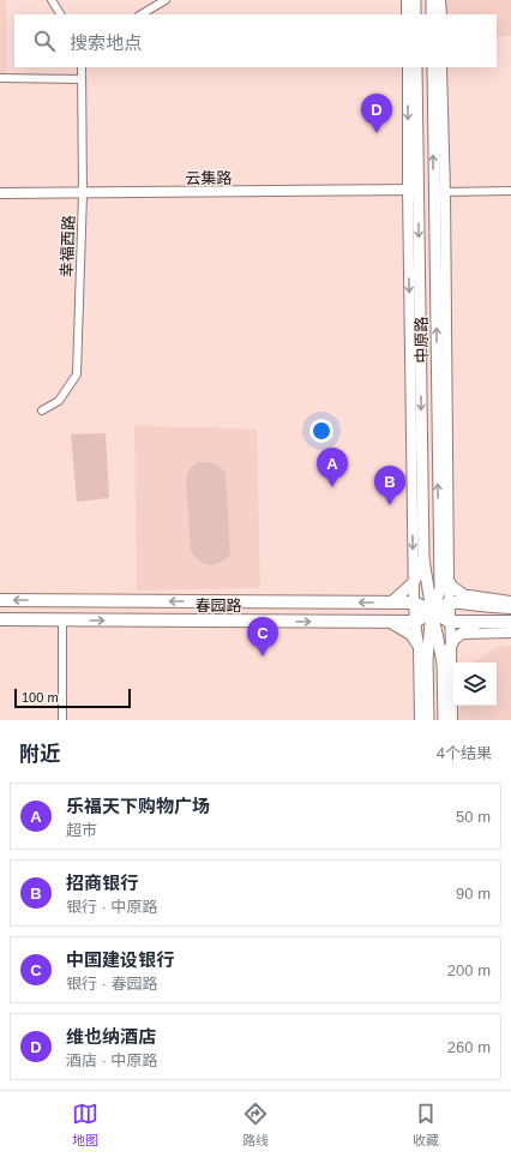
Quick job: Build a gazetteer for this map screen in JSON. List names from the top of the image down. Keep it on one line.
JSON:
{"streets":{"main road":["中原路","春园路"],"street":["云集路","幸福西路"]},"crossings":[["云集路","幸福西路"],["云集路","中原路"],["中原路","春园路"]],"scale_bar":"100 m","page":{"search":"搜索地点","pins":["D","A","B","C"],"scale":"100 m","heading":["附近","4个结果"],"list":[{"mark":"A","name":"乐福天下购物广场","note":"超市","value":"50 m"},{"mark":"B","name":"招商银行","note":"银行 · 中原路","value":"90 m"},{"mark":"C","name":"中国建设银行","note":"银行 · 春园路","value":"200 m"},{"mark":"D","name":"维也纳酒店","note":"酒店 · 中原路","value":"260 m"}],"nav":["地图","路线","收藏"]}}
